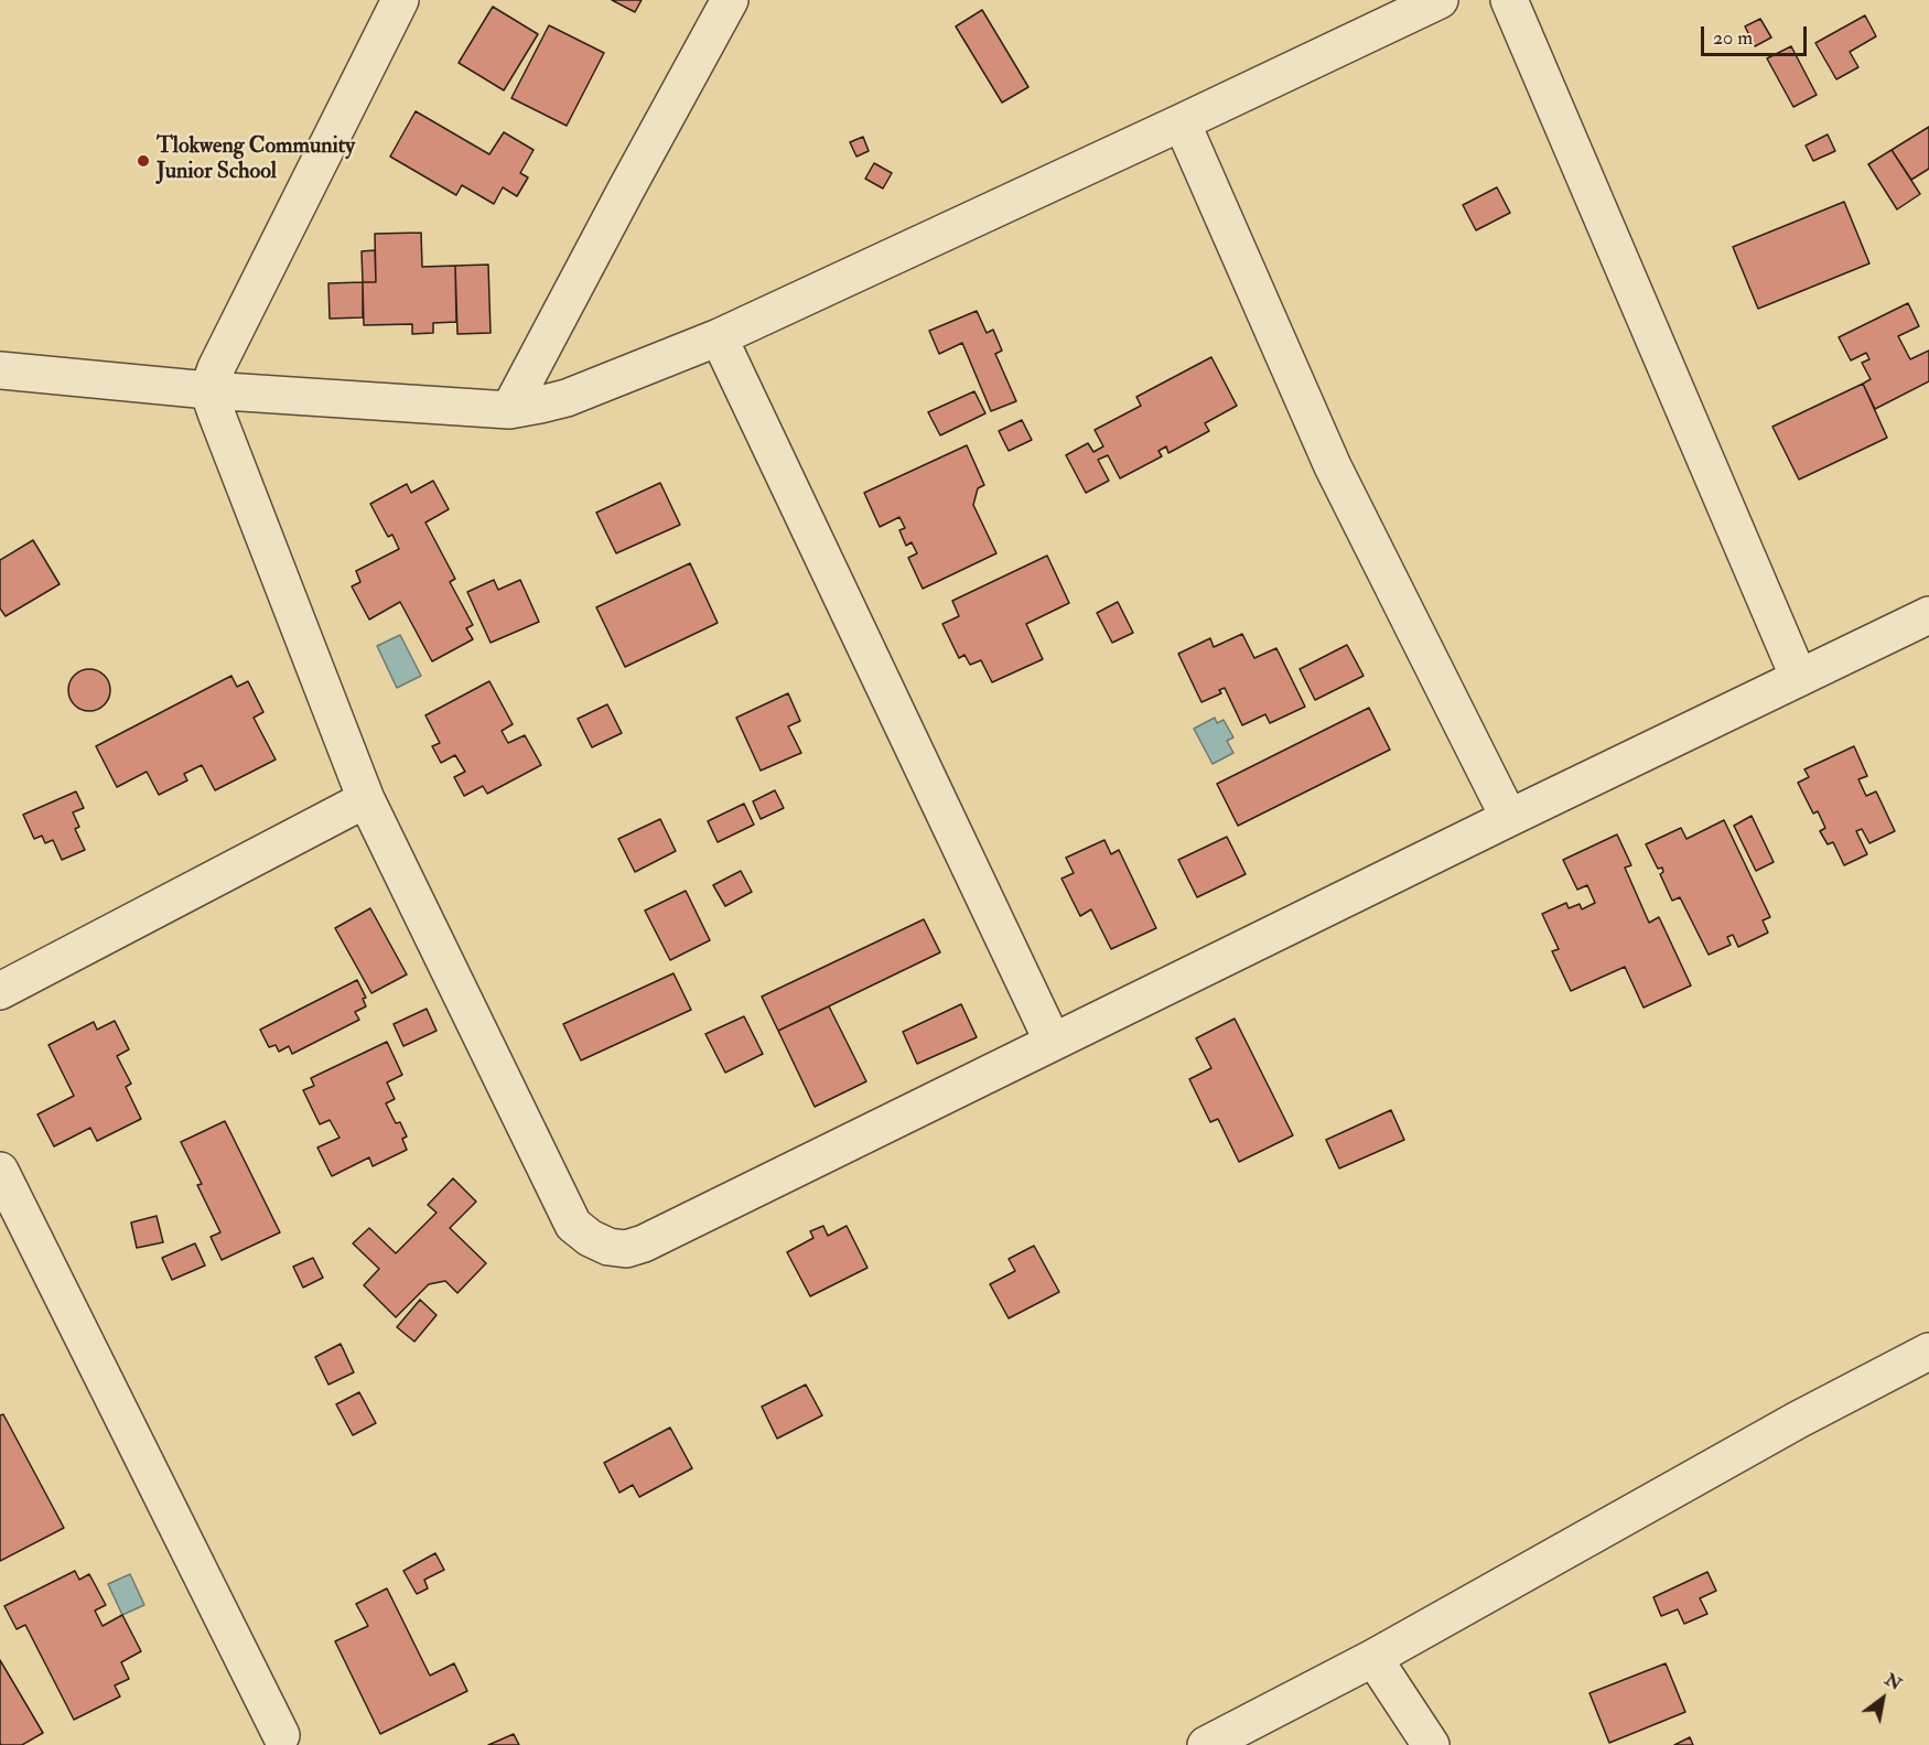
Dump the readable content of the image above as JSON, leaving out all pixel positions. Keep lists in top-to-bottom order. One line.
{"places":["Tlokweng Community Junior School"],"scale_bar":"20 m","north":"top right"}
